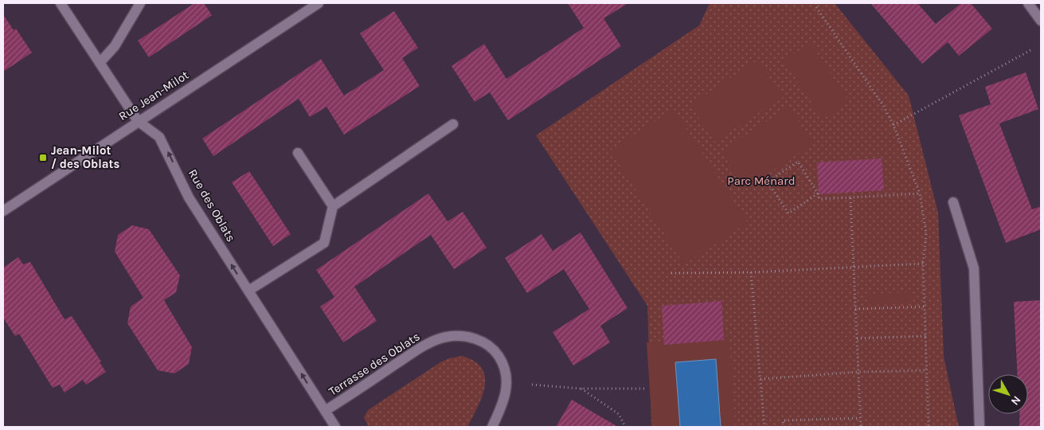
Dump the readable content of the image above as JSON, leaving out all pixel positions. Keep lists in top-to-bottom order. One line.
{"streets":{"street":["Rue Jean-Milot","Rue des Oblats","Terrasse des Oblats"]},"crossings":[["Rue Jean-Milot","Rue des Oblats"],["Rue des Oblats","Terrasse des Oblats"]],"one_way":["Rue des Oblats"],"parks":["Parc Ménard"],"places":{"transit":["Jean-Milot / des Oblats"]},"north":"bottom right"}
